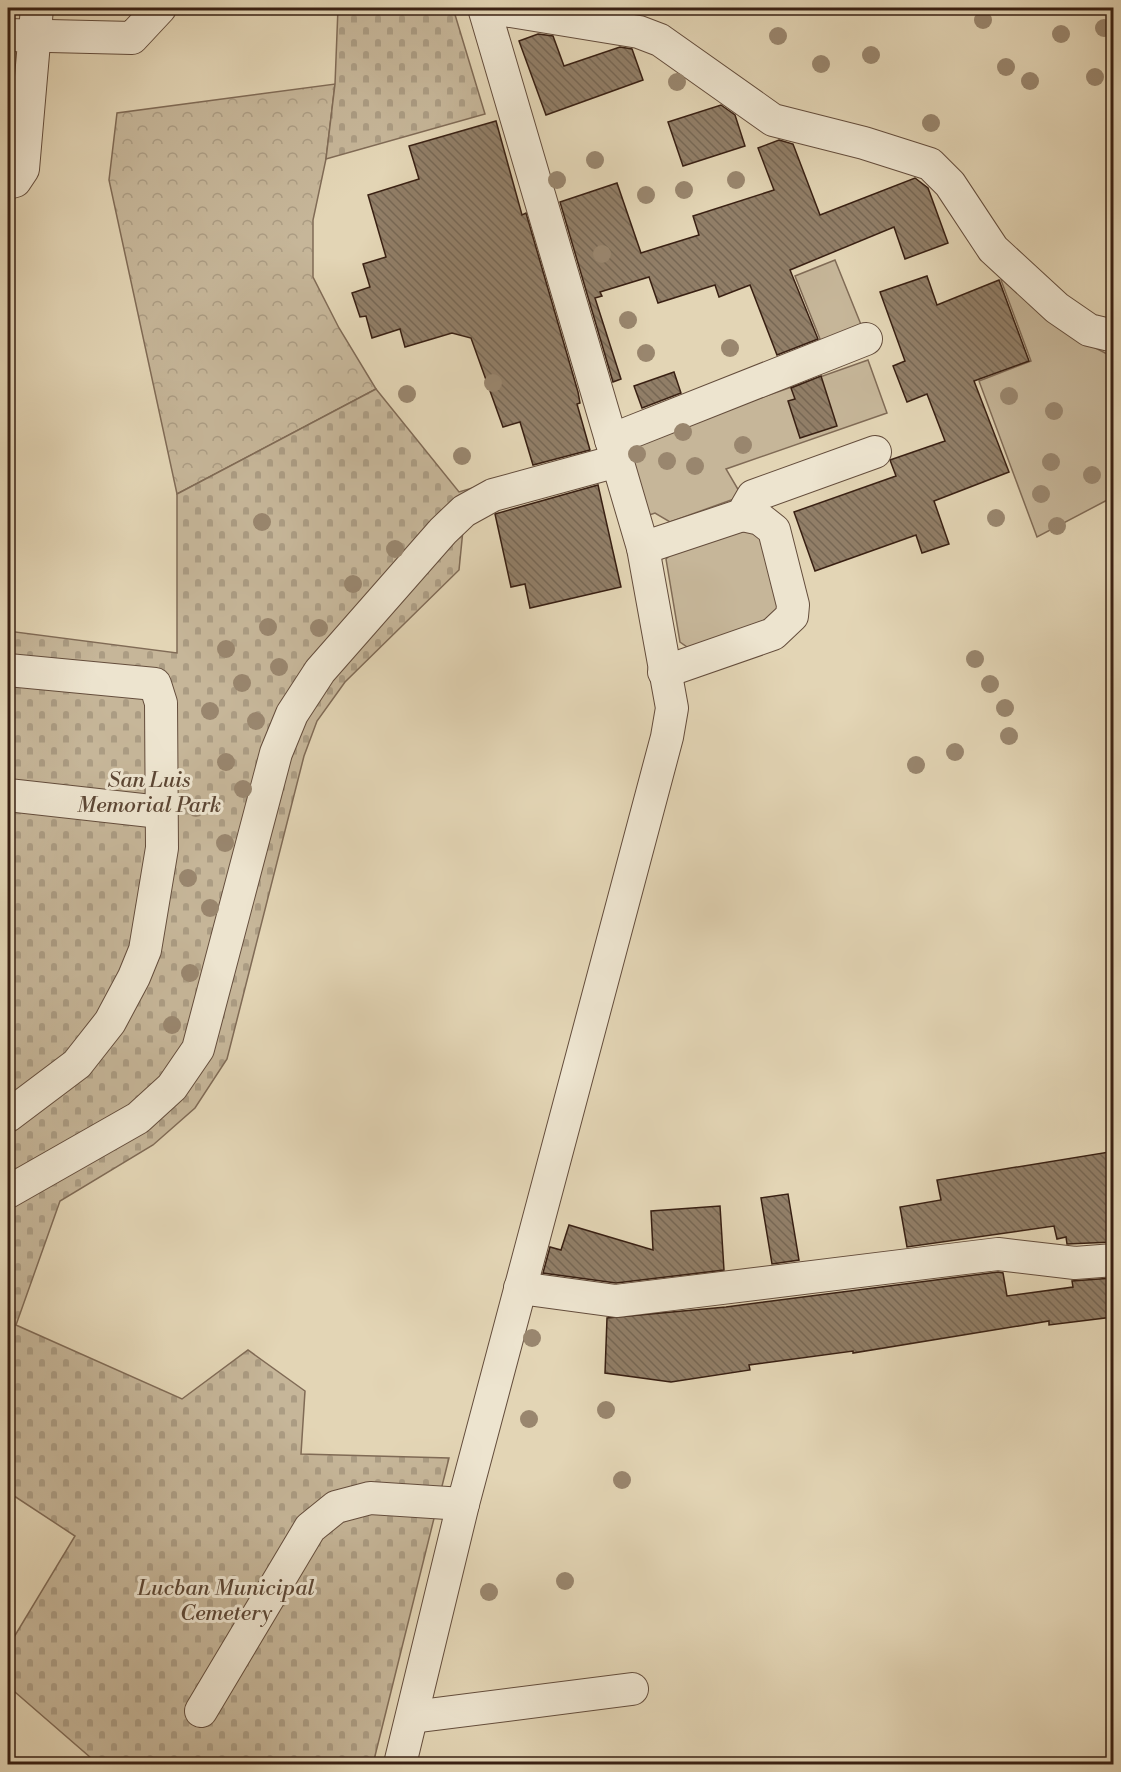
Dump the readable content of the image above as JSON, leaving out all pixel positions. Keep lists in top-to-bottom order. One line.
{"parks":["San Luis Memorial Park","Lucban Municipal Cemetery"]}
